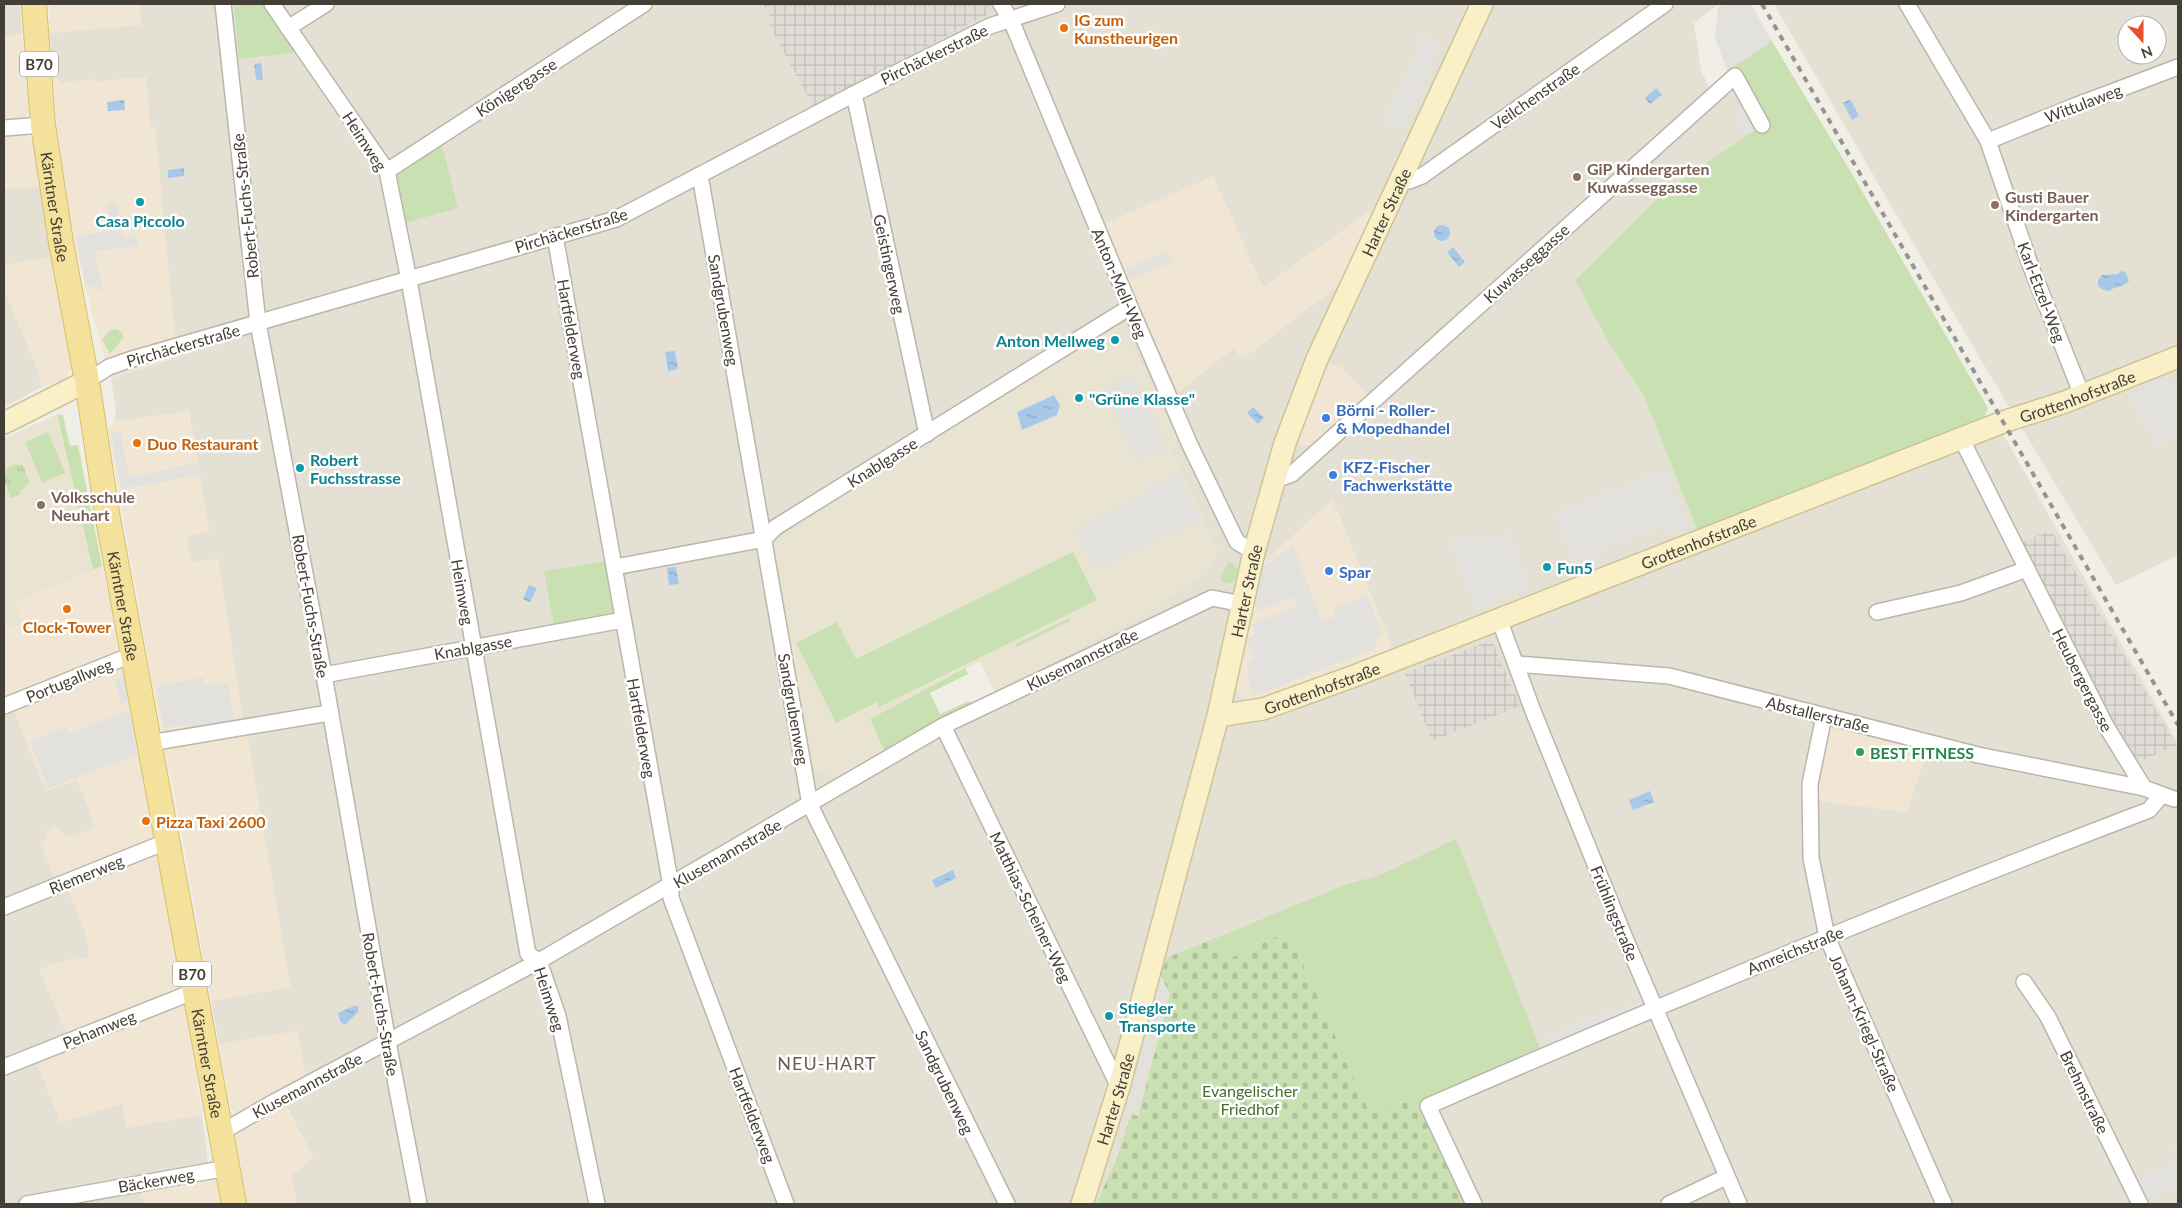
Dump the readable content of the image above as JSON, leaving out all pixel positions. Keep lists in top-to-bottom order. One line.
{"streets":{"main road":["B70","Kärntner Straße","Harter Straße","Grottenhofstraße"],"street":["Pirchäckerstraße","Königergasse","Veilchenstraße","Wittulaweg","Heimweg","Robert-Fuchs-Straße","Kuwasseggasse","Geistingerweg","Anton-Mell-Weg","Karl-Etzel-Weg","Sandgrubenweg","Hartfelderweg","Knablgasse","Klusemannstraße","Portugallweg","Heubergergasse","Abstallerstraße","Riemerweg","Matthias-Scheiner-Weg","Frühlingstraße","Amreichstraße","Johann-Kriegl-Straße","Pehamweg","Brehmstraße","Bäckerweg"]},"crossings":[["Pirchäckerstraße","Heimweg"],["Pirchäckerstraße","Kärntner Straße"],["Pirchäckerstraße","Robert-Fuchs-Straße"],["Pirchäckerstraße","Geistingerweg"],["Pirchäckerstraße","Anton-Mell-Weg"],["Pirchäckerstraße","Sandgrubenweg"],["Pirchäckerstraße","Hartfelderweg"],["Königergasse","Heimweg"],["Veilchenstraße","Harter Straße"],["Wittulaweg","Karl-Etzel-Weg"],["Heimweg","Knablgasse"],["Heimweg","Klusemannstraße"],["Kärntner Straße","Klusemannstraße"],["Kärntner Straße","Portugallweg"],["Kärntner Straße","Riemerweg"],["Kärntner Straße","Pehamweg"],["Kärntner Straße","Bäckerweg"],["Robert-Fuchs-Straße","Knablgasse"],["Robert-Fuchs-Straße","Klusemannstraße"],["Harter Straße","Kuwasseggasse"],["Harter Straße","Anton-Mell-Weg"],["Harter Straße","Grottenhofstraße"],["Harter Straße","Klusemannstraße"],["Harter Straße","Matthias-Scheiner-Weg"],["Geistingerweg","Knablgasse"],["Anton-Mell-Weg","Knablgasse"],["Karl-Etzel-Weg","Grottenhofstraße"],["Sandgrubenweg","Knablgasse"],["Sandgrubenweg","Klusemannstraße"],["Hartfelderweg","Knablgasse"],["Hartfelderweg","Klusemannstraße"],["Grottenhofstraße","Heubergergasse"],["Grottenhofstraße","Frühlingstraße"],["Klusemannstraße","Matthias-Scheiner-Weg"],["Heubergergasse","Abstallerstraße"],["Abstallerstraße","Frühlingstraße"],["Abstallerstraße","Amreichstraße"],["Abstallerstraße","Johann-Kriegl-Straße"],["Frühlingstraße","Amreichstraße"],["Amreichstraße","Johann-Kriegl-Straße"]],"districts":["NEU-HART"],"parks":["Evangelischer Friedhof"],"places":["IG zum Kunstheurigen","GiP Kindergarten Kuwasseggasse","Casa Piccolo","Gusti Bauer Kindergarten","Anton Mellweg","\"Grüne Klasse\"","Börni - Roller- & Mopedhandel","Duo Restaurant","Robert Fuchsstrasse","KFZ-Fischer Fachwerkstätte","Volksschule Neuhart","Fun5","Spar","Clock-Tower","BEST FITNESS","Pizza Taxi 2600","Stiegler Transporte"],"north":"bottom"}
